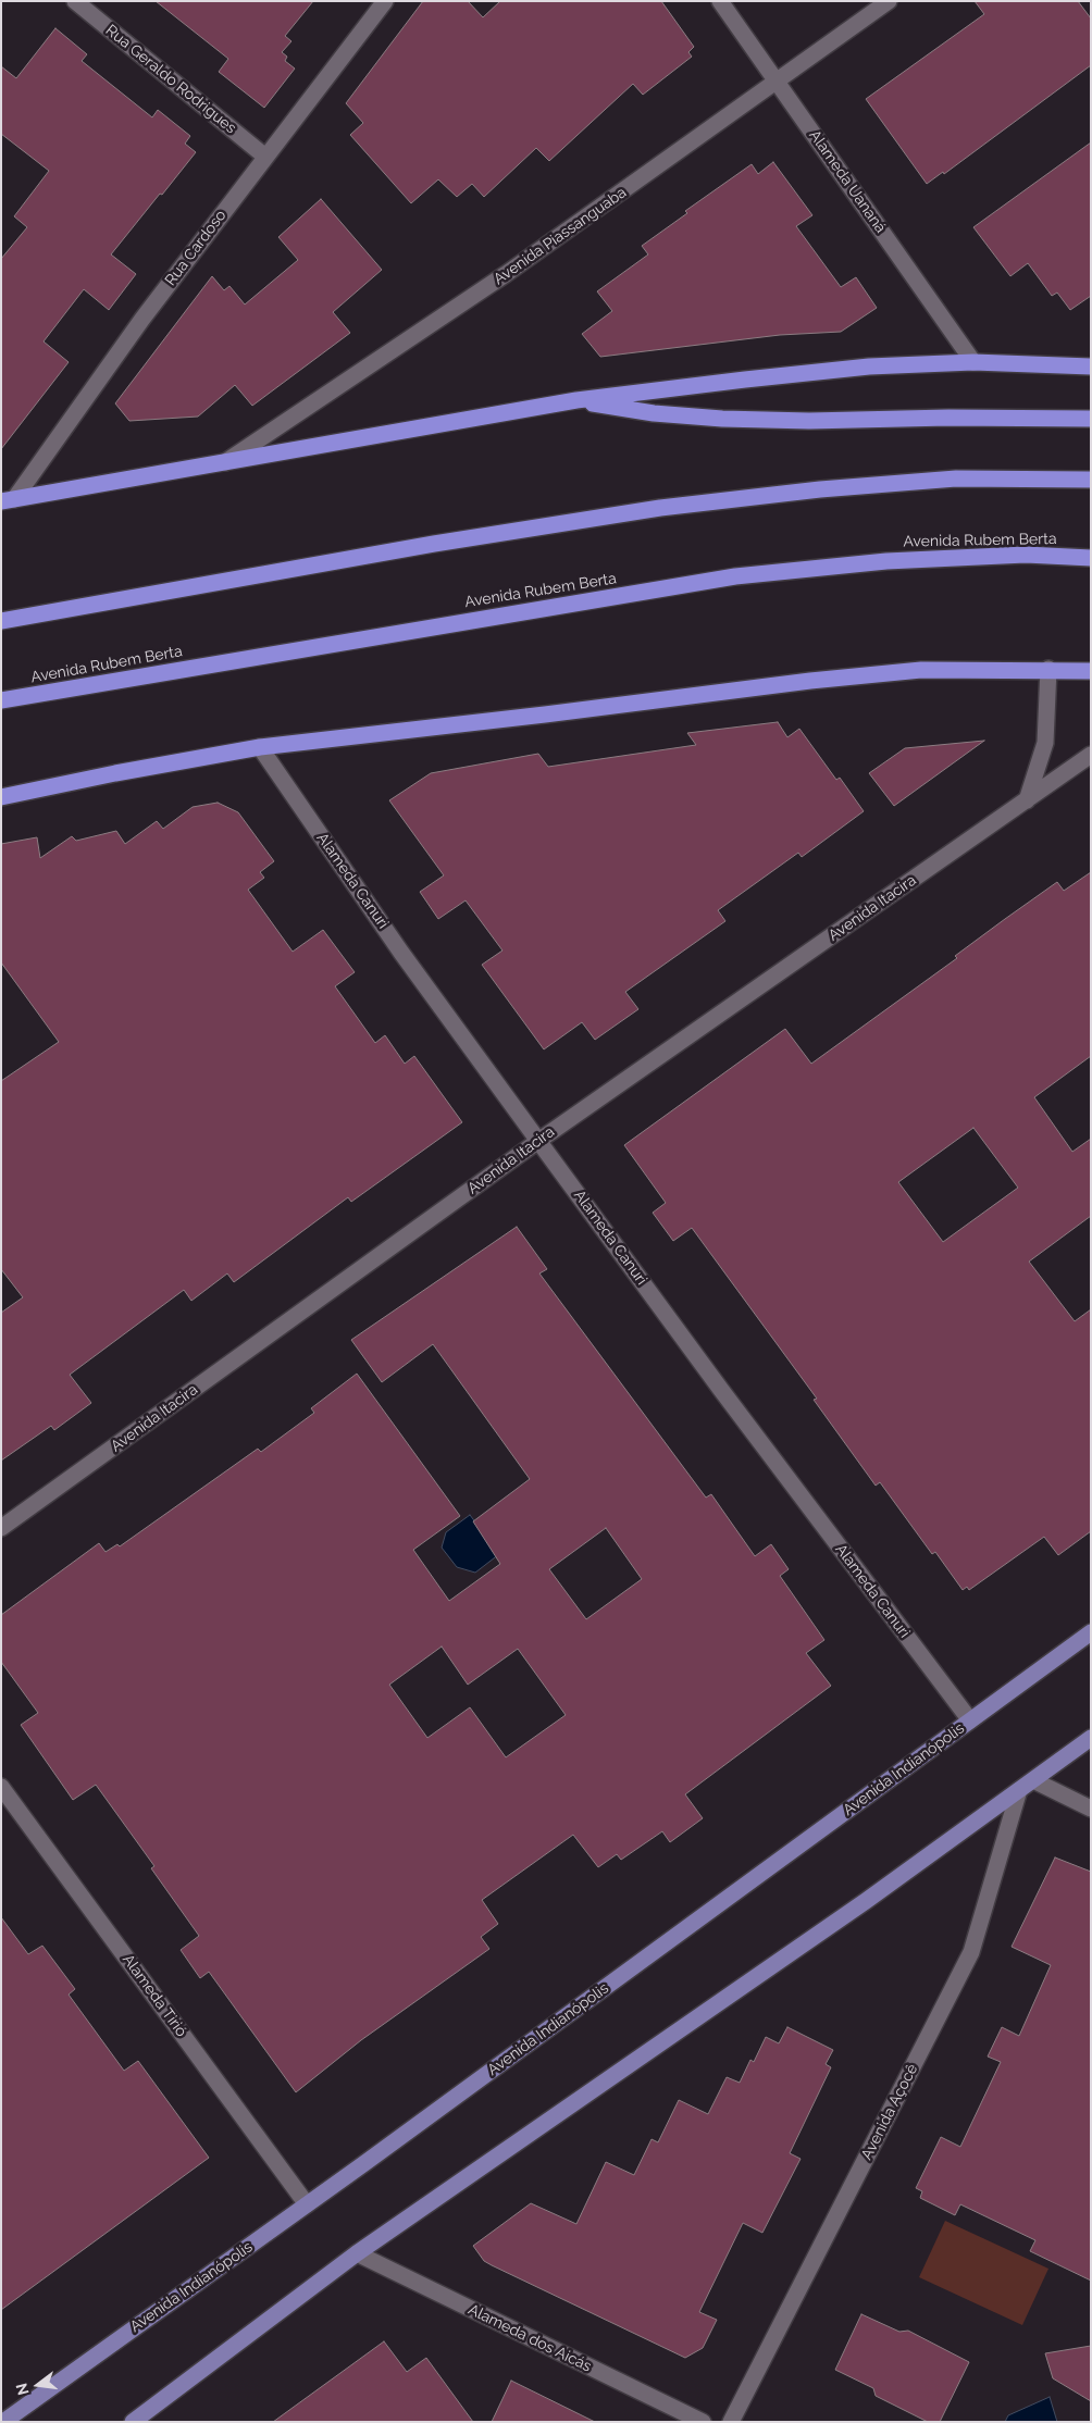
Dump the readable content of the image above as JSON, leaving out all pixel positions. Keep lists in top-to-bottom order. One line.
{"streets":{"highway":["Avenida Rubem Berta"],"main road":["Avenida Indianópolis"],"street":["Rua Geraldo Rodrigues","Alameda Uananá","Avenida Piassanguaba","Rua Cardoso","Alameda Canuri","Avenida Itacira","Alameda Tirió","Avenida Açocê","Alameda dos Aicás"]},"crossings":[["Rua Geraldo Rodrigues","Rua Cardoso"],["Alameda Uananá","Avenida Piassanguaba"],["Alameda Canuri","Avenida Itacira"],["Alameda Canuri","Avenida Indianópolis"],["Avenida Indianópolis","Alameda Tirió"]],"north":"left"}
